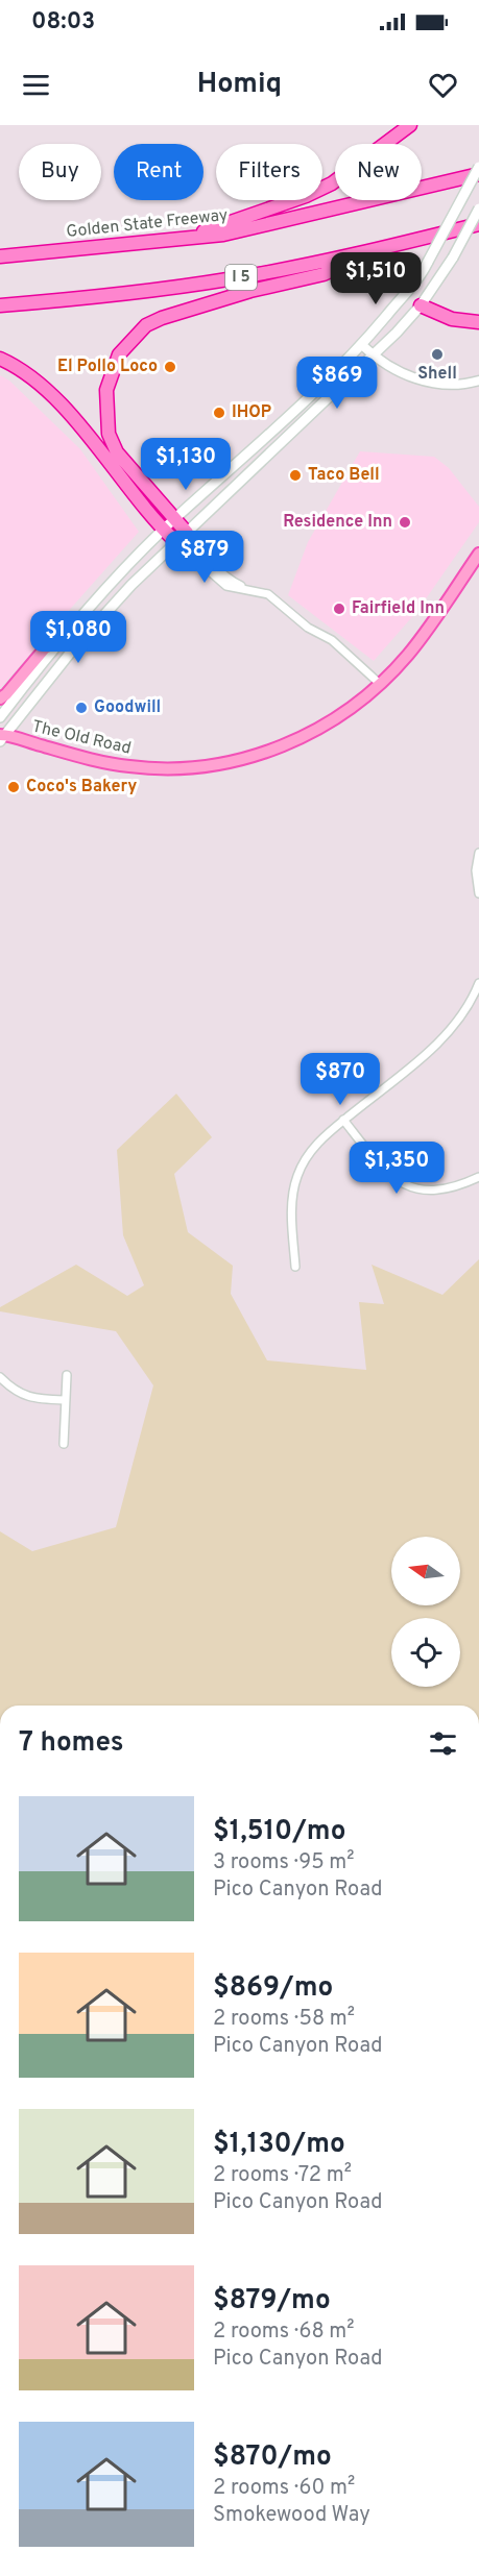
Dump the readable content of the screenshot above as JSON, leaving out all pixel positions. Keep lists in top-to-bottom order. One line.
{"streets":{"highway":["Golden State Freeway","I 5"],"main road":["The Old Road"]},"places":["Shell","El Pollo Loco","IHOP","Taco Bell","Residence Inn","Fairfield Inn","Goodwill","Coco's Bakery"],"north":"left","page":{"status":"08:03","header":"Homiq","chip":["Buy","Rent","Filters","New"],"price":["$1,510","$869","$1,130","$879","$1,080","$870","$1,350"],"heading":"7 homes","list":[{"name":"$1,510/mo","note":"3 rooms · 95 m² · Pico Canyon Road"},{"name":"$869/mo","note":"2 rooms · 58 m² · Pico Canyon Road"},{"name":"$1,130/mo","note":"2 rooms · 72 m² · Pico Canyon Road"},{"name":"$879/mo","note":"2 rooms · 68 m² · Pico Canyon Road"},{"name":"$870/mo","note":"2 rooms · 60 m² · Smokewood Way"}]}}
